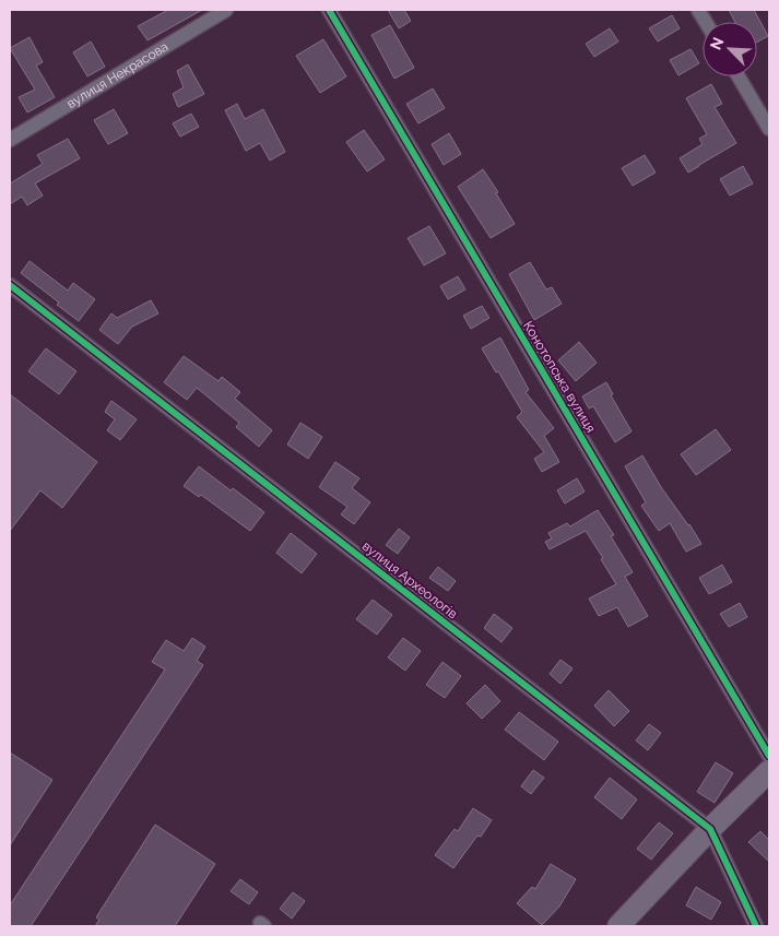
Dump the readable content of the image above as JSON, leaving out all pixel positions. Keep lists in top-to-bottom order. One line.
{"streets":{"street":["вулиця Некрасова","Конотопська вулиця","вулиця Археологів"]},"north":"top left"}
